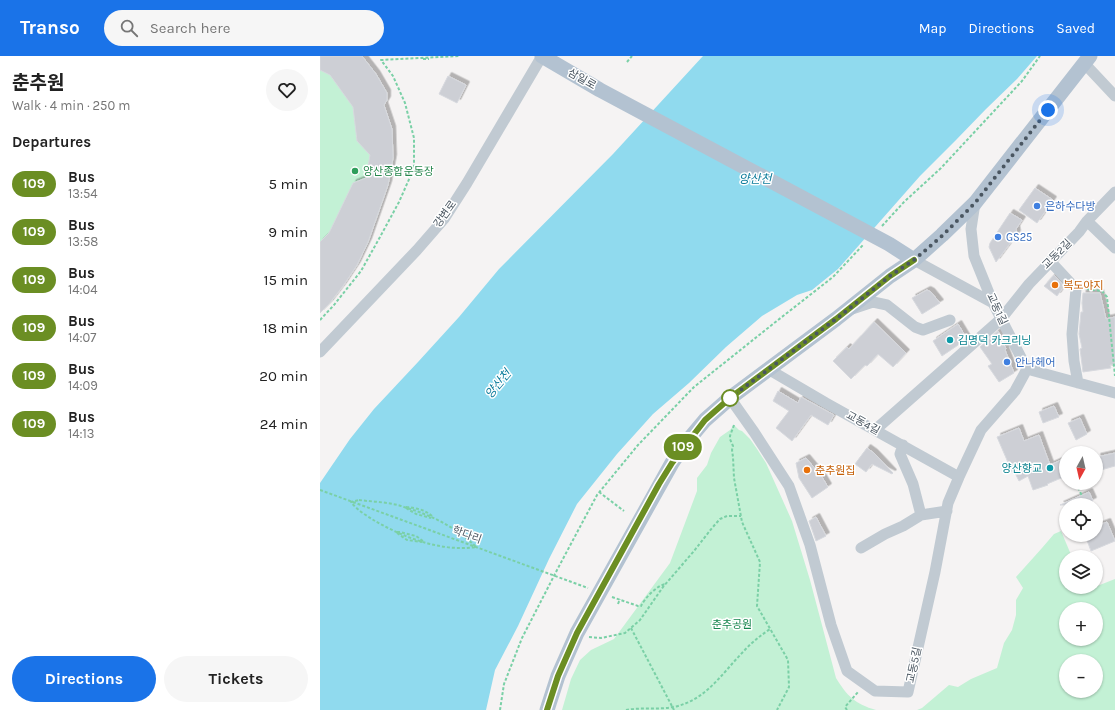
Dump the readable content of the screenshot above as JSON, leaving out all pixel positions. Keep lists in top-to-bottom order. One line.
{"streets":{"main road":["삼일로"],"street":["강변로","교동2길","교동1길","교동4길","교동5길"],"path":["학다리"]},"crossings":[["삼일로","강변로"],["교동2길","교동1길"],["교동2길","교동4길"],["교동1길","교동5길"],["교동4길","교동5길"]],"water":["양산천"],"parks":["춘추공원"],"places":["양산종합운동장","은하수다방","GS25","복도야지","김명덕 카크리닝","안나헤어","양산향교","춘추원집"],"lines":["bus line 109"],"north":"bottom","page":{"header":"Transo","search":"Search here","nav":["Map","Directions","Saved"],"heading":[["춘추원","Walk · 4 min · 250 m"],"Departures"],"on_map":"109","list":[{"mark":"109","name":"Bus","note":"13:54","value":"5 min"},{"mark":"109","name":"Bus","note":"13:58","value":"9 min"},{"mark":"109","name":"Bus","note":"14:04","value":"15 min"},{"mark":"109","name":"Bus","note":"14:07","value":"18 min"},{"mark":"109","name":"Bus","note":"14:09","value":"20 min"},{"mark":"109","name":"Bus","note":"14:13","value":"24 min"}],"map_buttons":["+","−"],"buttons":["Directions","Tickets"]}}
